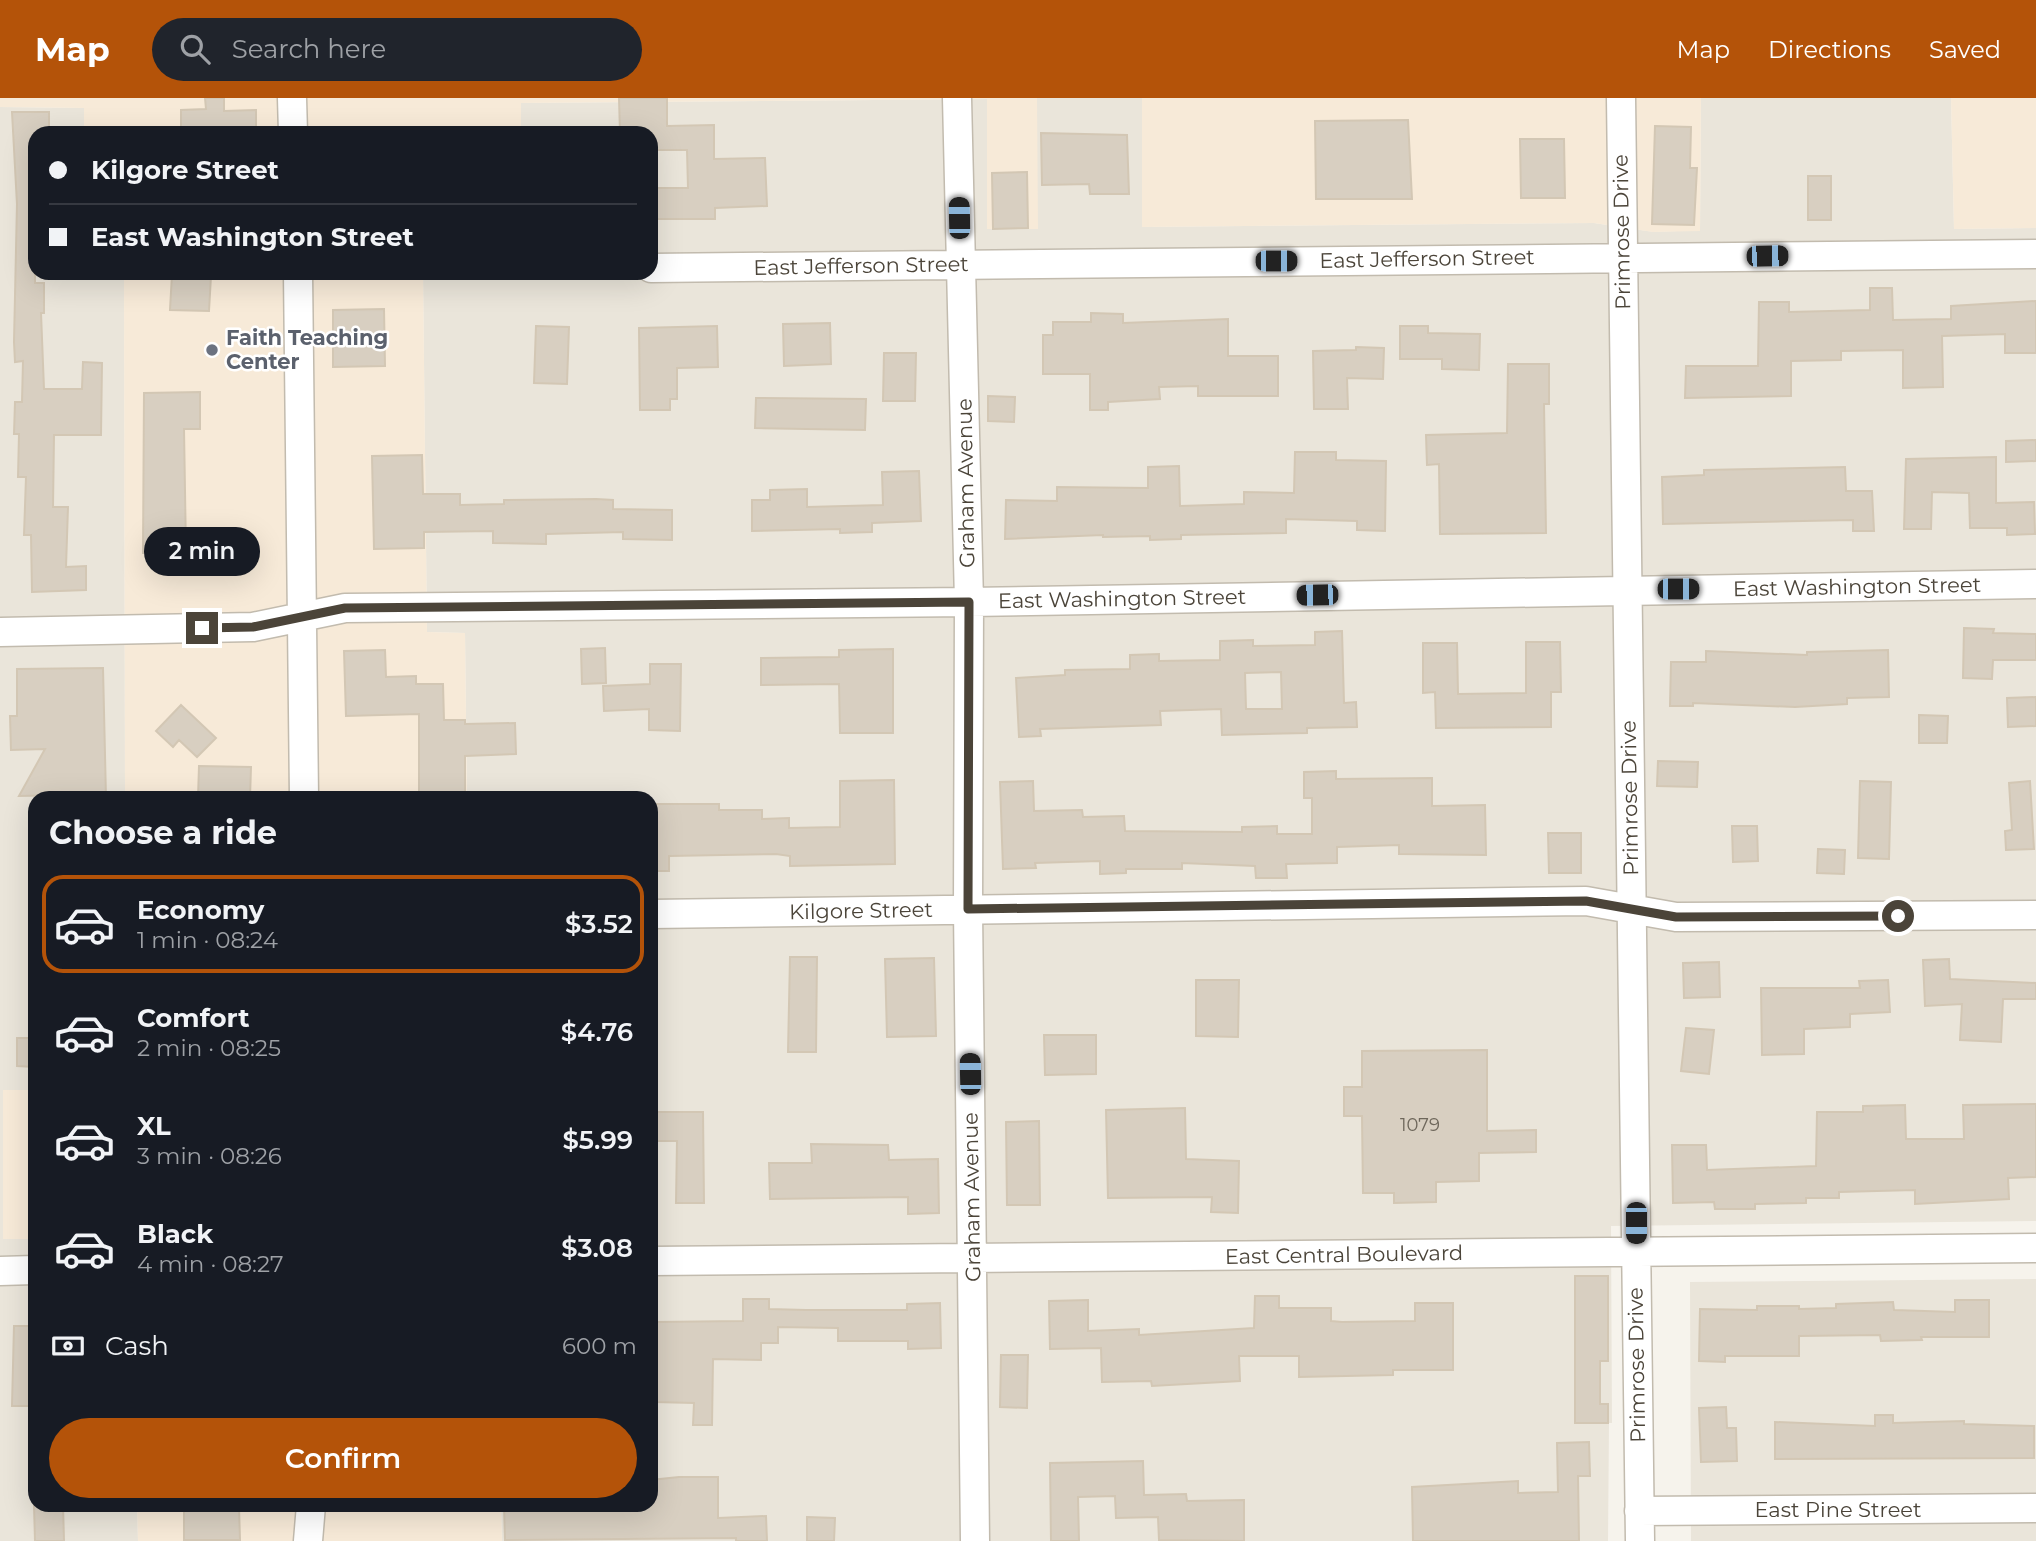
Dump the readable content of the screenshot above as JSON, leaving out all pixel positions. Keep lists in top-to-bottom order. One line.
{"streets":{"street":["Primrose Drive","East Jefferson Street","Graham Avenue","East Washington Street","Kilgore Street","East Central Boulevard","East Pine Street"]},"crossings":[["Primrose Drive","East Jefferson Street"],["Primrose Drive","East Washington Street"],["Primrose Drive","Kilgore Street"],["Primrose Drive","East Central Boulevard"],["Primrose Drive","East Pine Street"],["East Jefferson Street","Graham Avenue"],["Graham Avenue","East Washington Street"],["Graham Avenue","Kilgore Street"],["Graham Avenue","East Central Boulevard"]],"places":["Faith Teaching Center"],"house_numbers":["1079"],"page":{"header":"Map","search":"Search here","nav":["Map","Directions","Saved"],"banner":["Kilgore Street","East Washington Street"],"bubble":"2 min","heading":"Choose a ride","list":[{"name":"Economy","note":"1 min · 08:24","value":"$3.52"},{"name":"Comfort","note":"2 min · 08:25","value":"$4.76"},{"name":"XL","note":"3 min · 08:26","value":"$5.99"},{"name":"Black","note":"4 min · 08:27","value":"$3.08"}],"pay":["Cash","600 m"],"buttons":"Confirm"}}
